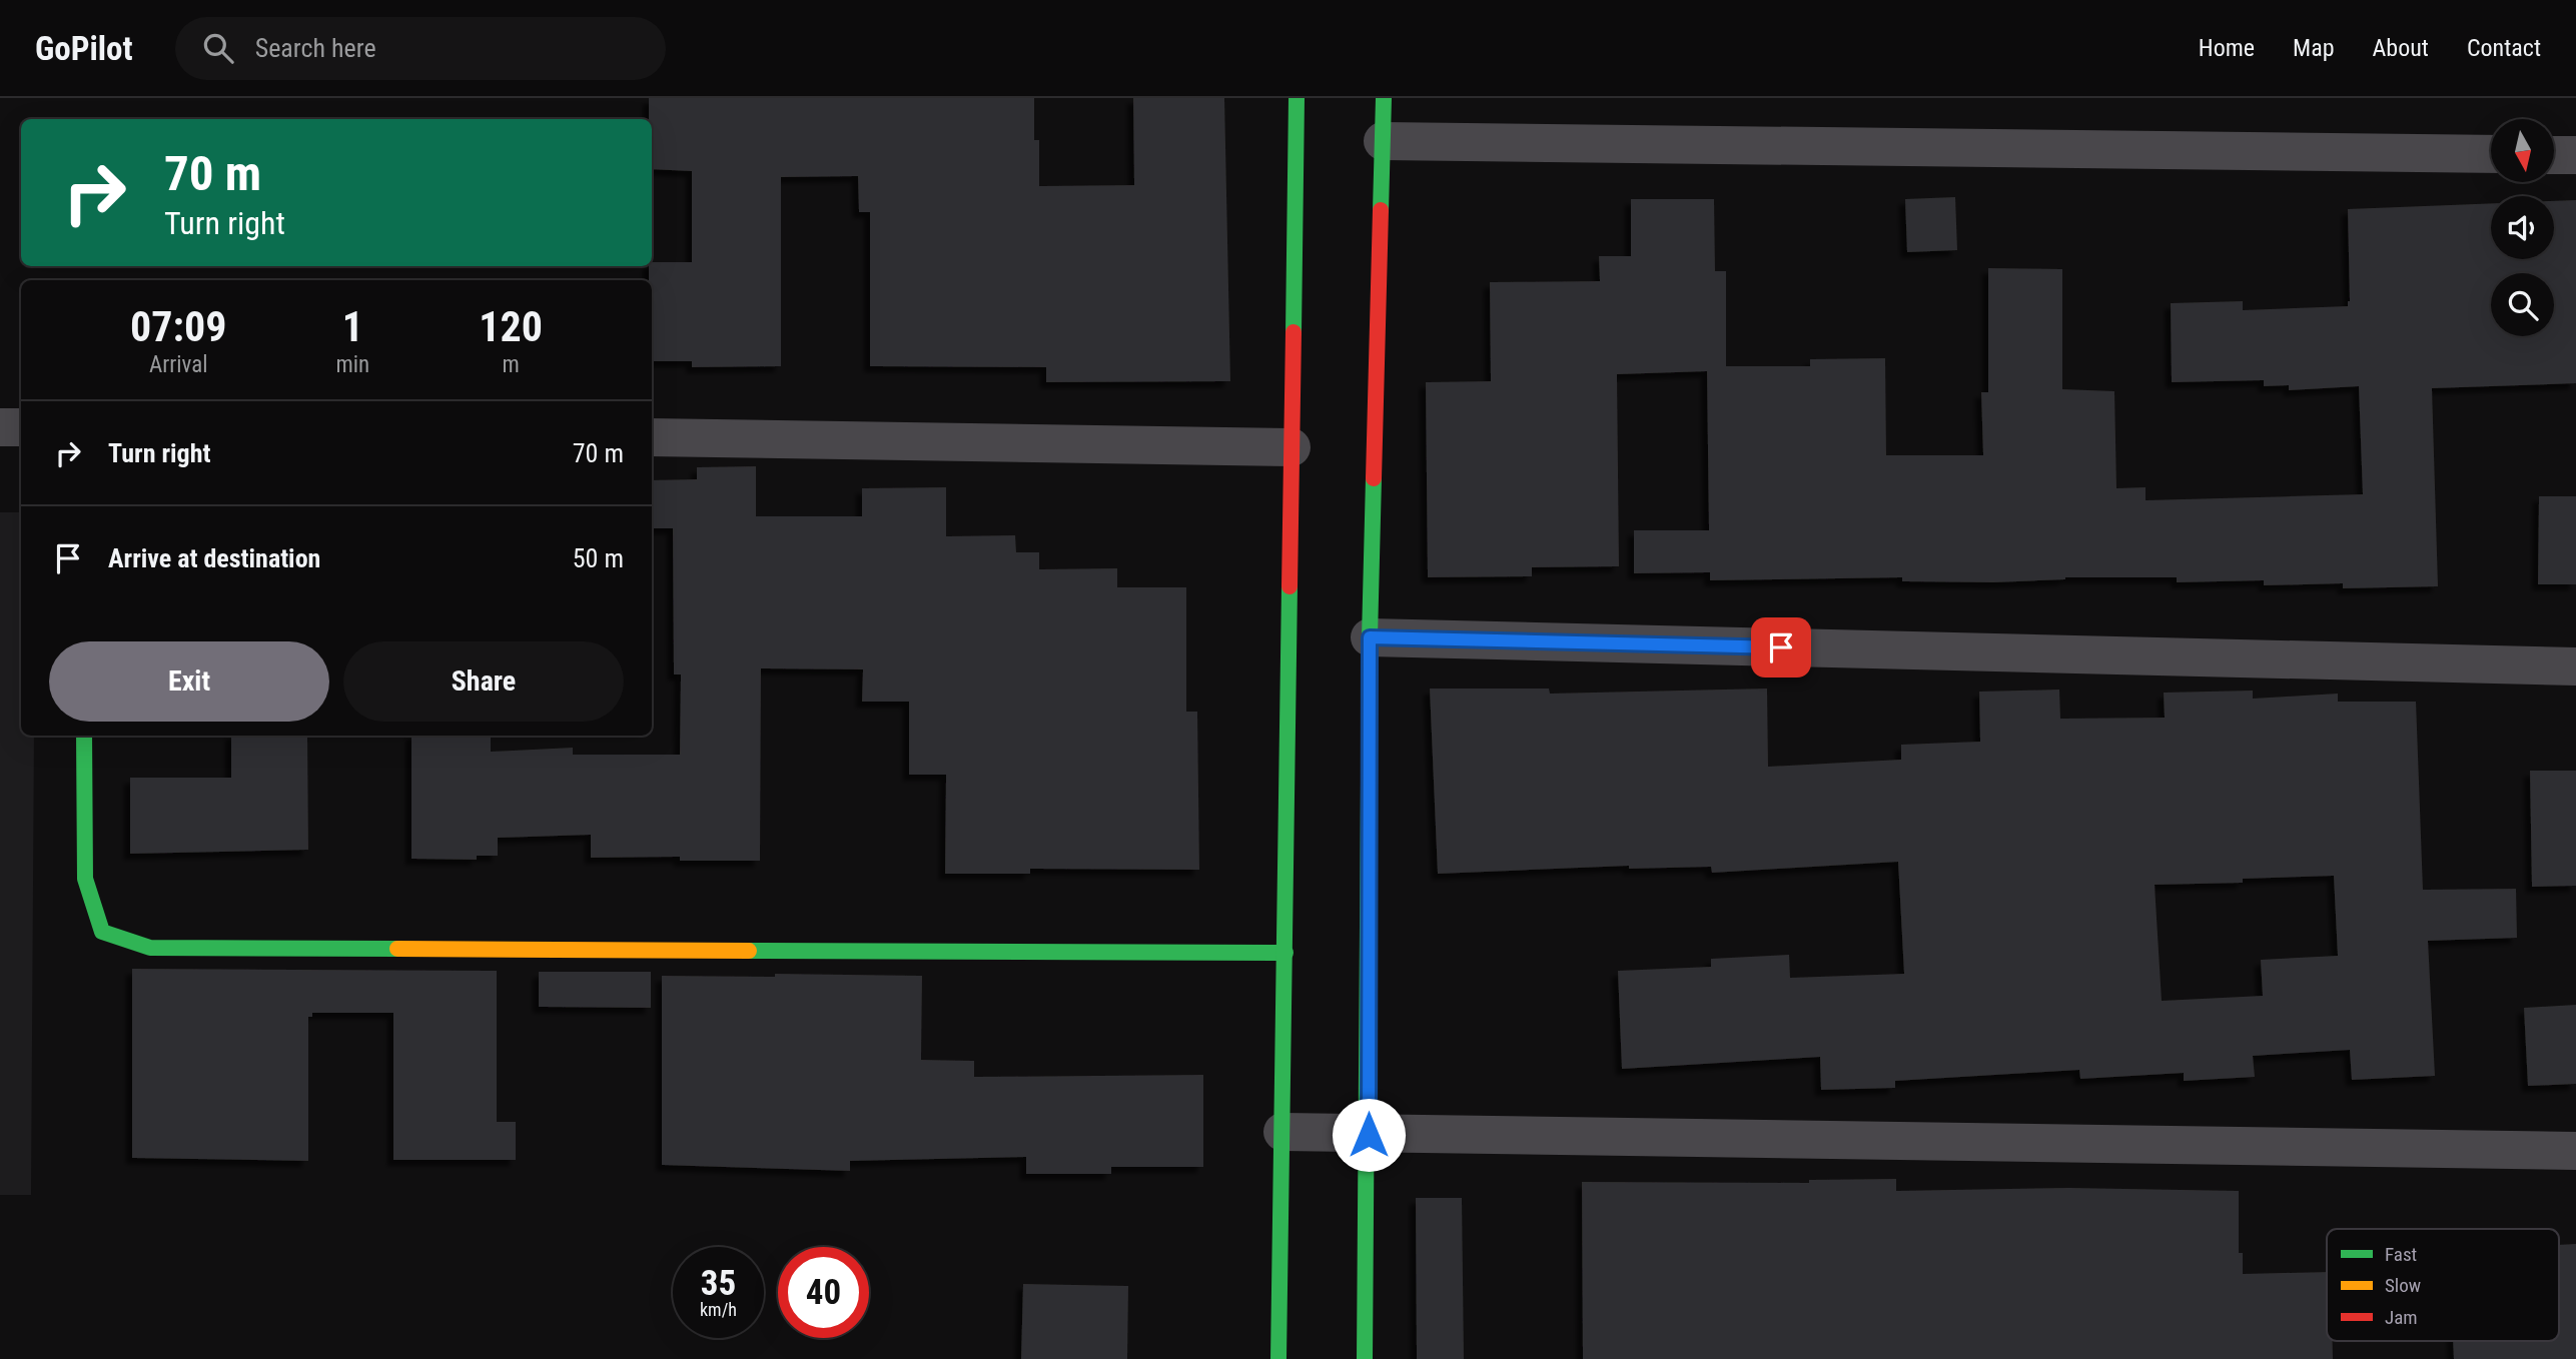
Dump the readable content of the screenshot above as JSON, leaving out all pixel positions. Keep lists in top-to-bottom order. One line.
{"legend":["Fast","Slow","Jam"],"north":"bottom","page":{"header":"GoPilot","search":"Search here","nav":["Home","Map","About","Contact"],"turn":["70 m","Turn right"],"eta":["07:09","Arrival","1","min","120","m"],"list":[{"name":"Turn right","value":"70 m"},{"name":"Arrive at destination","value":"50 m"}],"buttons":["Exit","Share"],"speed":"35 km/h","limit":"40"}}
